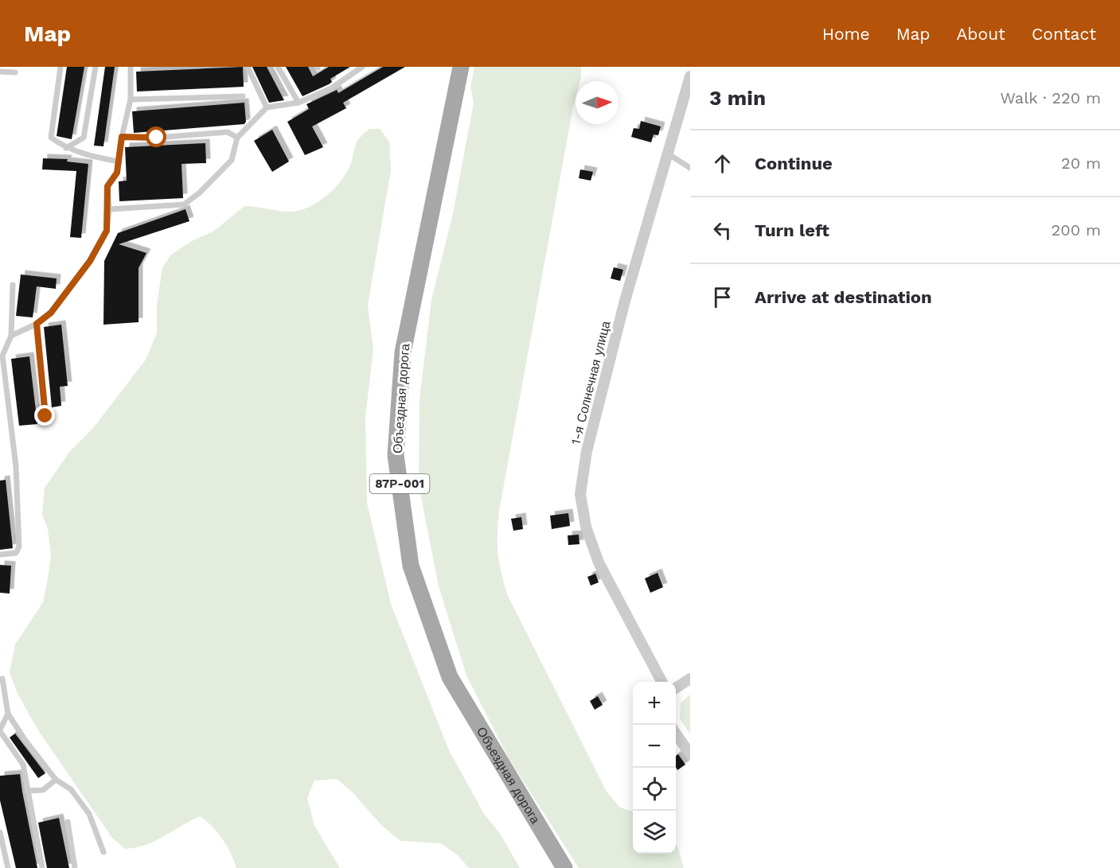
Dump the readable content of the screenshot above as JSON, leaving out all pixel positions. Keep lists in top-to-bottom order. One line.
{"streets":{"main road":["Объездная дорога","87Р-001"],"street":["1-я Солнечная улица"]},"north":"right","page":{"header":"Map","nav":["Home","Map","About","Contact"],"heading":["3 min","Walk · 220 m"],"list":[["Continue","20 m"],["Turn left","200 m"],"Arrive at destination"],"map_buttons":["+","−"]}}
